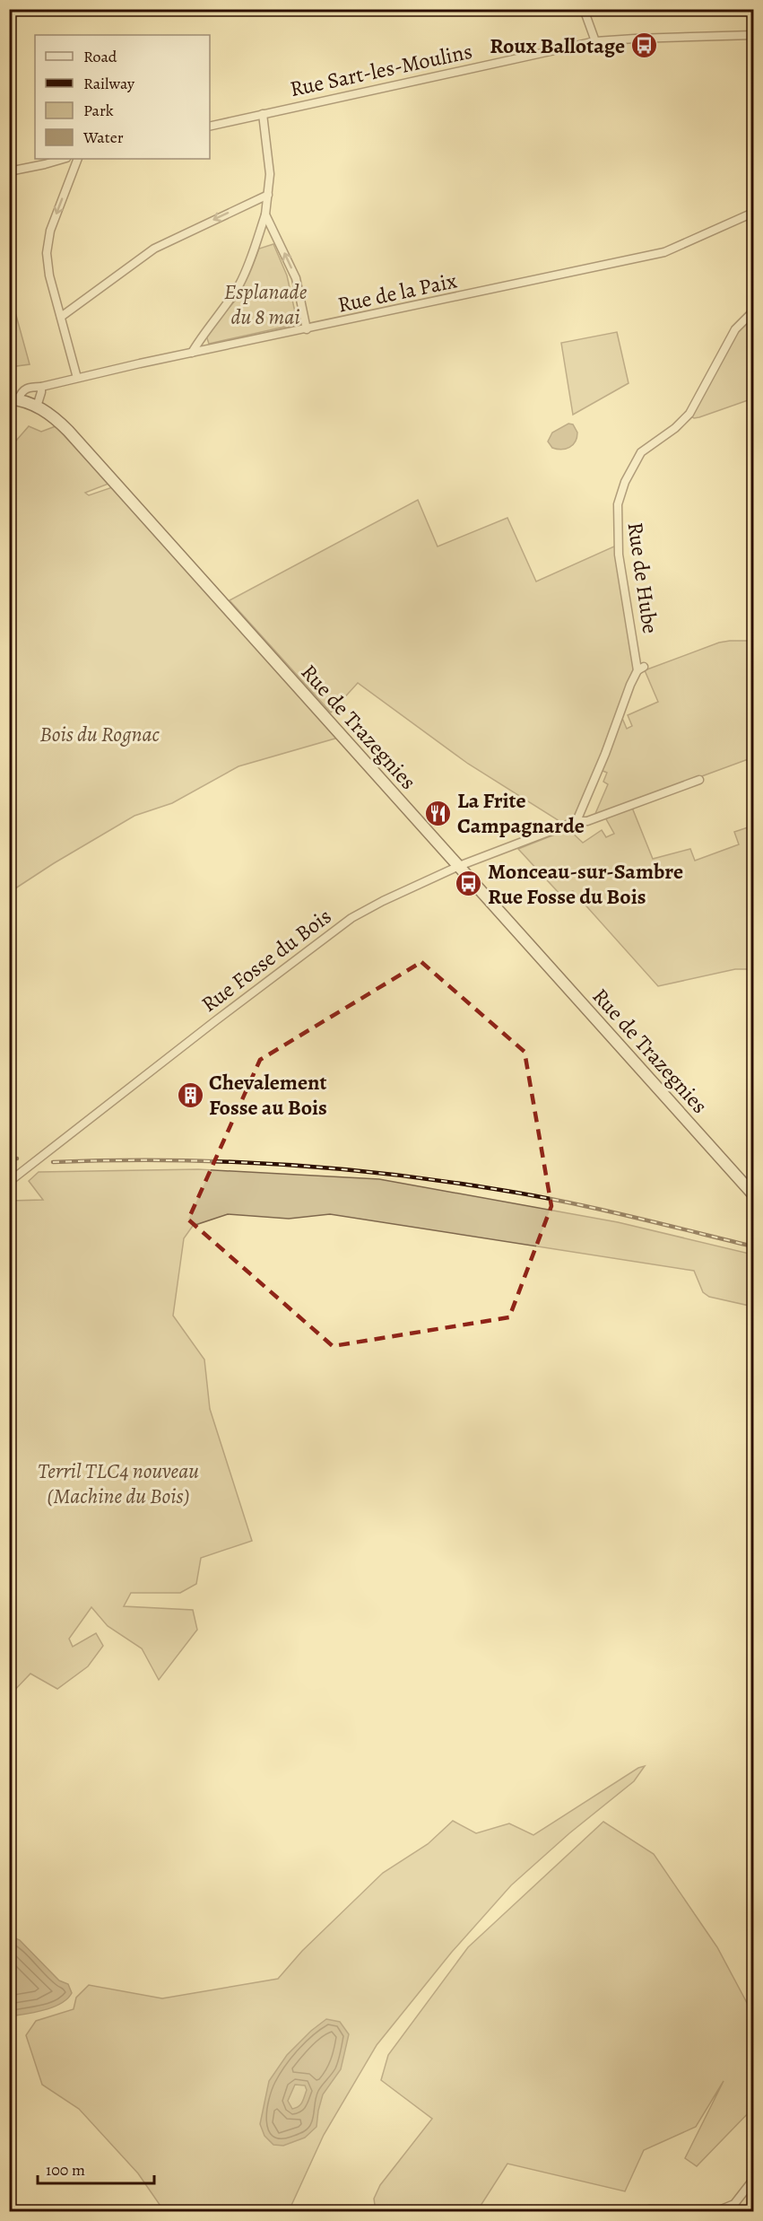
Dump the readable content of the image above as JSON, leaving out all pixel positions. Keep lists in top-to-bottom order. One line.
{"streets":{"main road":["Rue de Trazegnies"],"street":["Rue Sart-les-Moulins","Rue de la Paix","Rue de Hube","Rue Fosse du Bois"]},"crossings":[["Rue de la Paix","Rue de Trazegnies"],["Rue de Hube","Rue Fosse du Bois"],["Rue de Trazegnies","Rue Fosse du Bois"]],"parks":["Esplanade du 8 mai","Bois du Rognac","Terril TLC4 nouveau (Machine du Bois)"],"places":{"bus stop":["Roux Ballotage","Monceau-sur-Sambre Rue Fosse du Bois"],"restaurant":["La Frite Campagnarde"],"building":["Chevalement Fosse au Bois"]},"legend":["Road","Railway","Park","Water"],"scale_bar":"100 m"}
